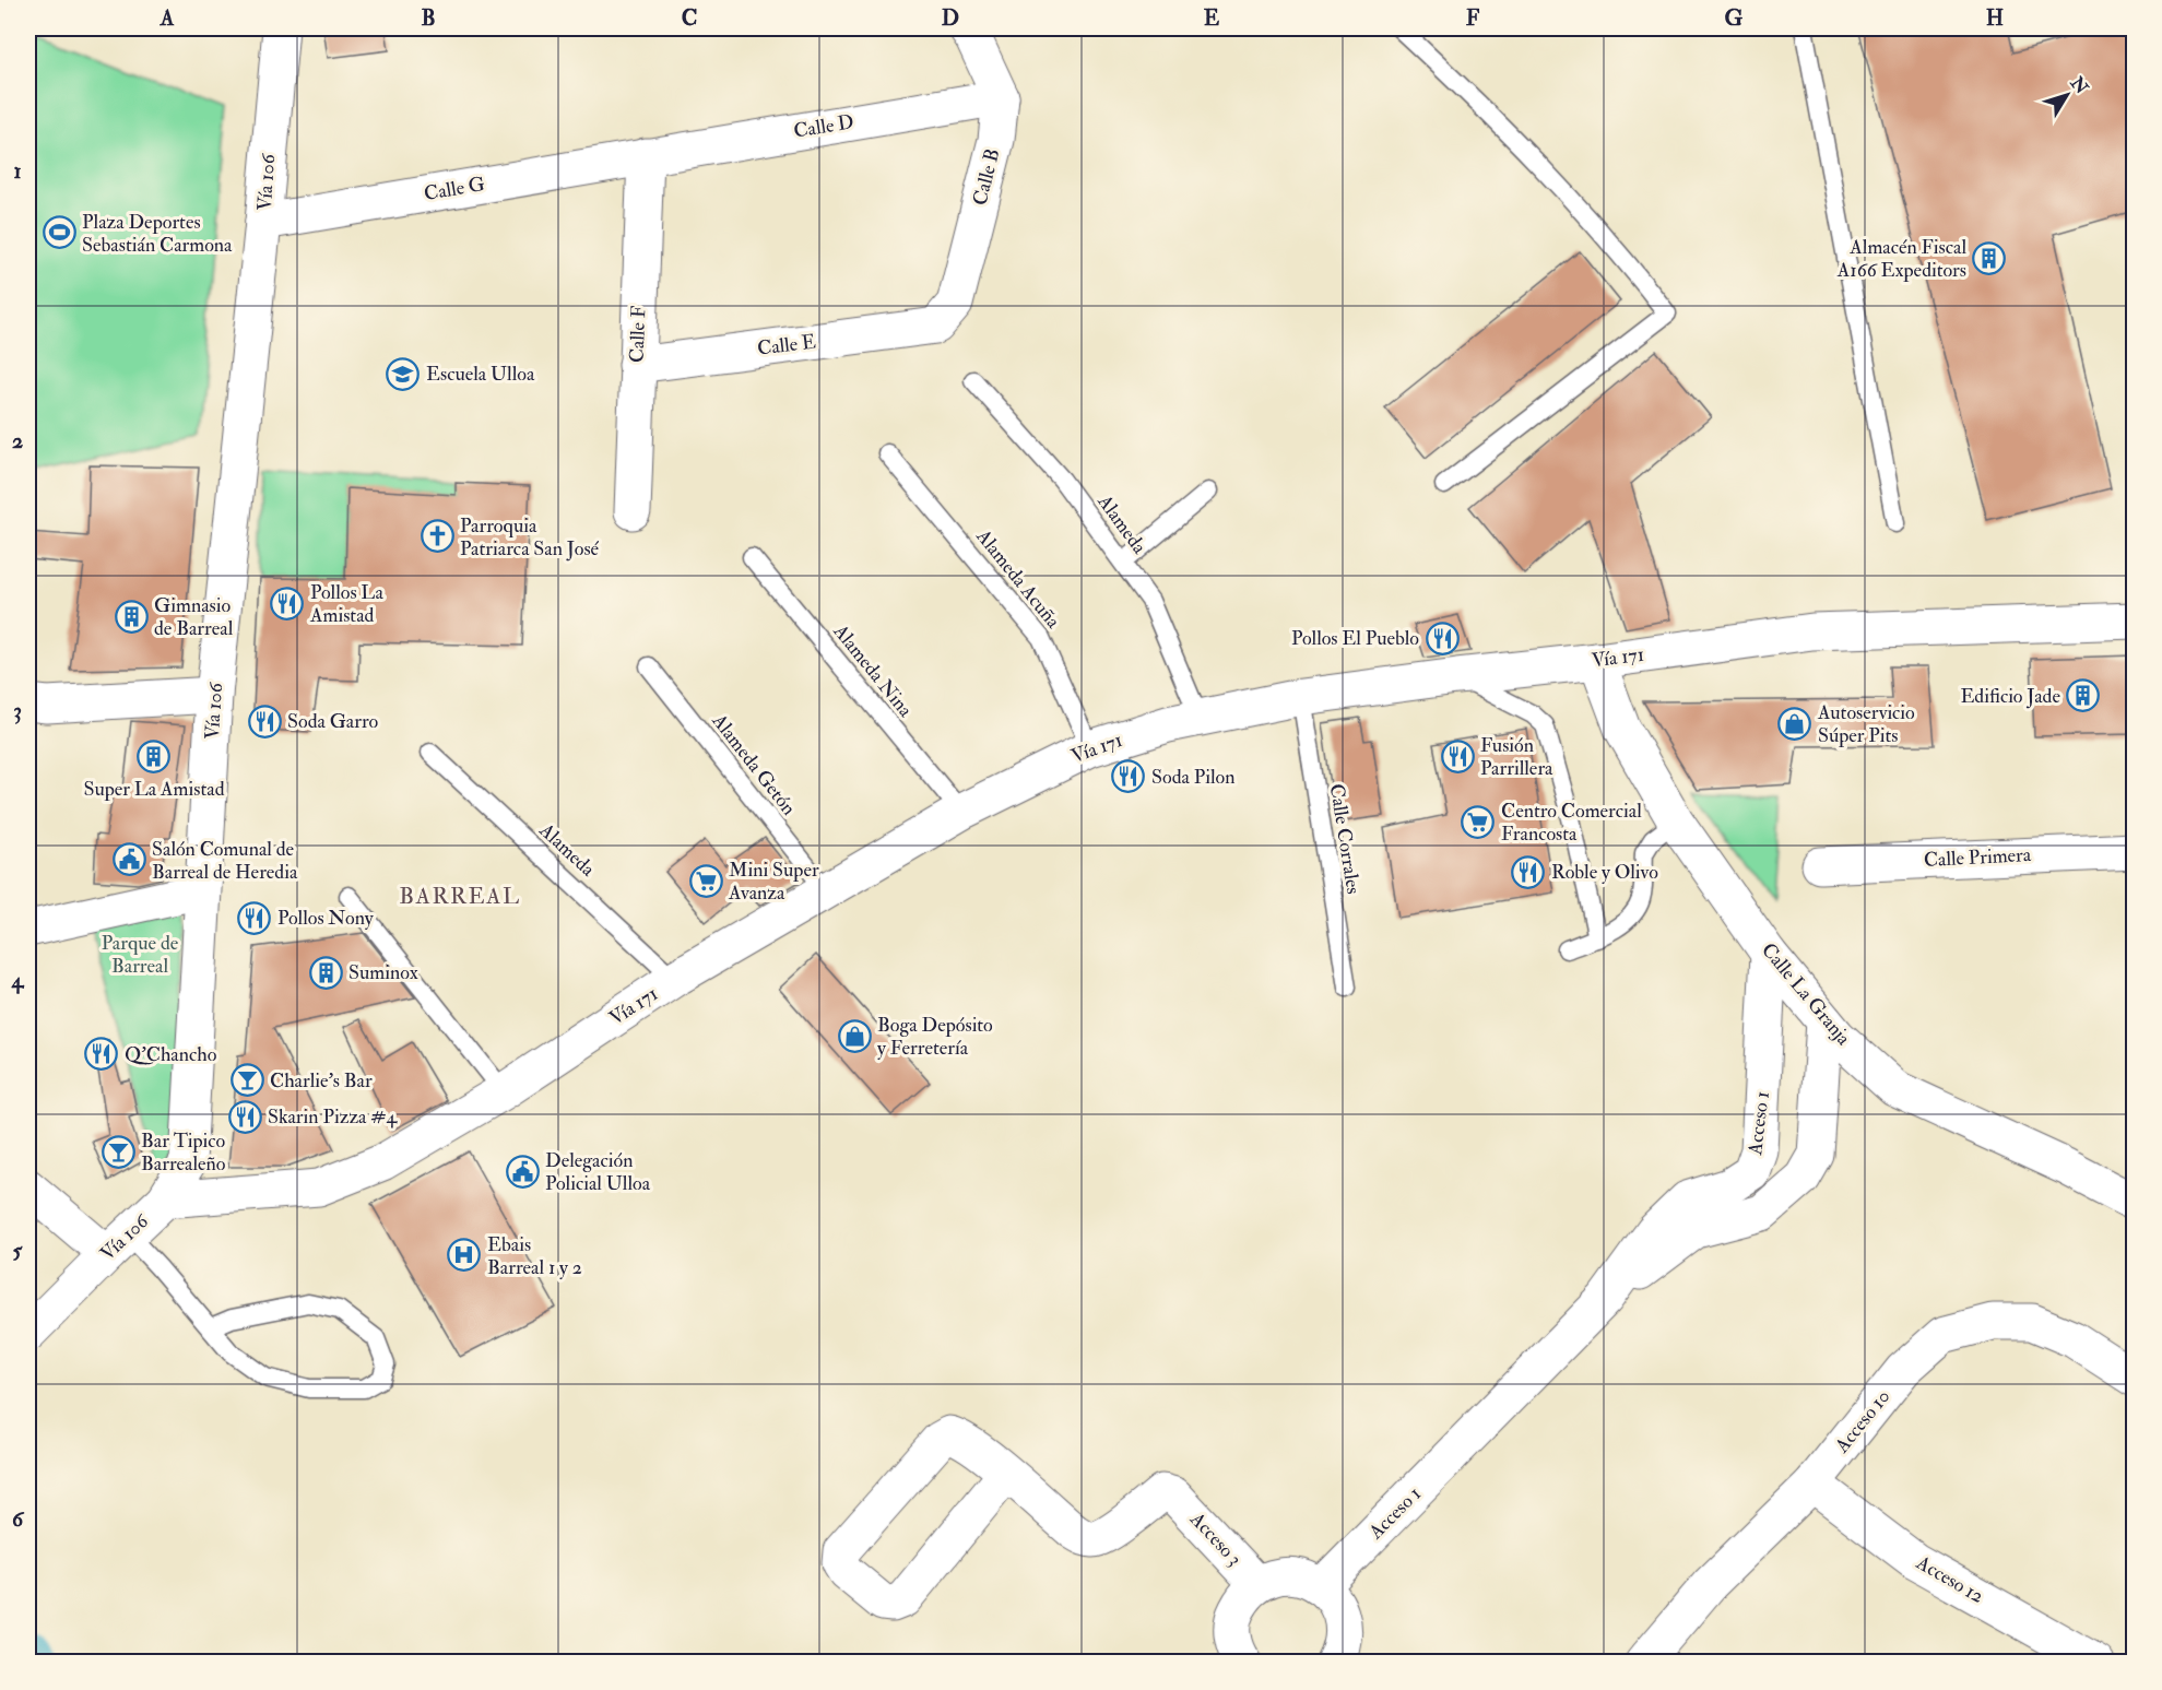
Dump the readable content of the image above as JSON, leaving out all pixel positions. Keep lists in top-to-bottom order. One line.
{"streets":{"street":["Calle D","Calle B","Vía 106","Calle G","Calle F","Calle E","Vía 171","Calle Primera","Calle La Granja","Acceso 1","Acceso 10","Acceso 3","Acceso 12"],"lane":["Alameda","Alameda Acuña","Alameda Nina","Alameda Getón","Calle Corrales"]},"crossings":[["Calle D","Calle B"],["Calle D","Calle G"],["Calle D","Calle F"],["Calle B","Calle E"],["Vía 106","Calle G"],["Vía 106","Vía 171"],["Calle G","Calle F"],["Calle F","Calle E"],["Alameda","Vía 171"],["Alameda Acuña","Vía 171"],["Vía 171","Alameda Nina"],["Vía 171","Alameda Getón"],["Vía 171","Calle Corrales"],["Vía 171","Calle La Granja"],["Calle La Granja","Acceso 1"],["Acceso 10","Acceso 12"]],"districts":["BARREAL"],"parks":["Parque de Barreal"],"places":{"sports":["Plaza Deportes Sebastián Carmona"],"building":["Almacén Fiscal A166 Expeditors","Gimnasio de Barreal","Edificio Jade","Super La Amistad","Suminox"],"school or university":["Escuela Ulloa"],"church":["Parroquia Patriarca San José"],"restaurant":["Pollos La Amistad","Pollos El Pueblo","Soda Garro","Fusión Parrillera","Soda Pilon","Roble y Olivo","Pollos Nony","Q'Chancho","Skarin Pizza #4"],"shop":["Autoservicio Súper Pits","Boga Depósito y Ferretería"],"supermarket":["Centro Comercial Francosta","Mini Super Avanza"],"public building":["Salón Comunal de Barreal de Heredia","Delegación Policial Ulloa"],"bar":["Charlie's Bar","Bar Tipico Barrealeño"],"hospital":["Ebais Barreal 1 y 2"]},"north":"top right","grid":{"columns":["A","B","C","D","E","F","G","H"],"rows":["1","2","3","4","5","6"]}}
